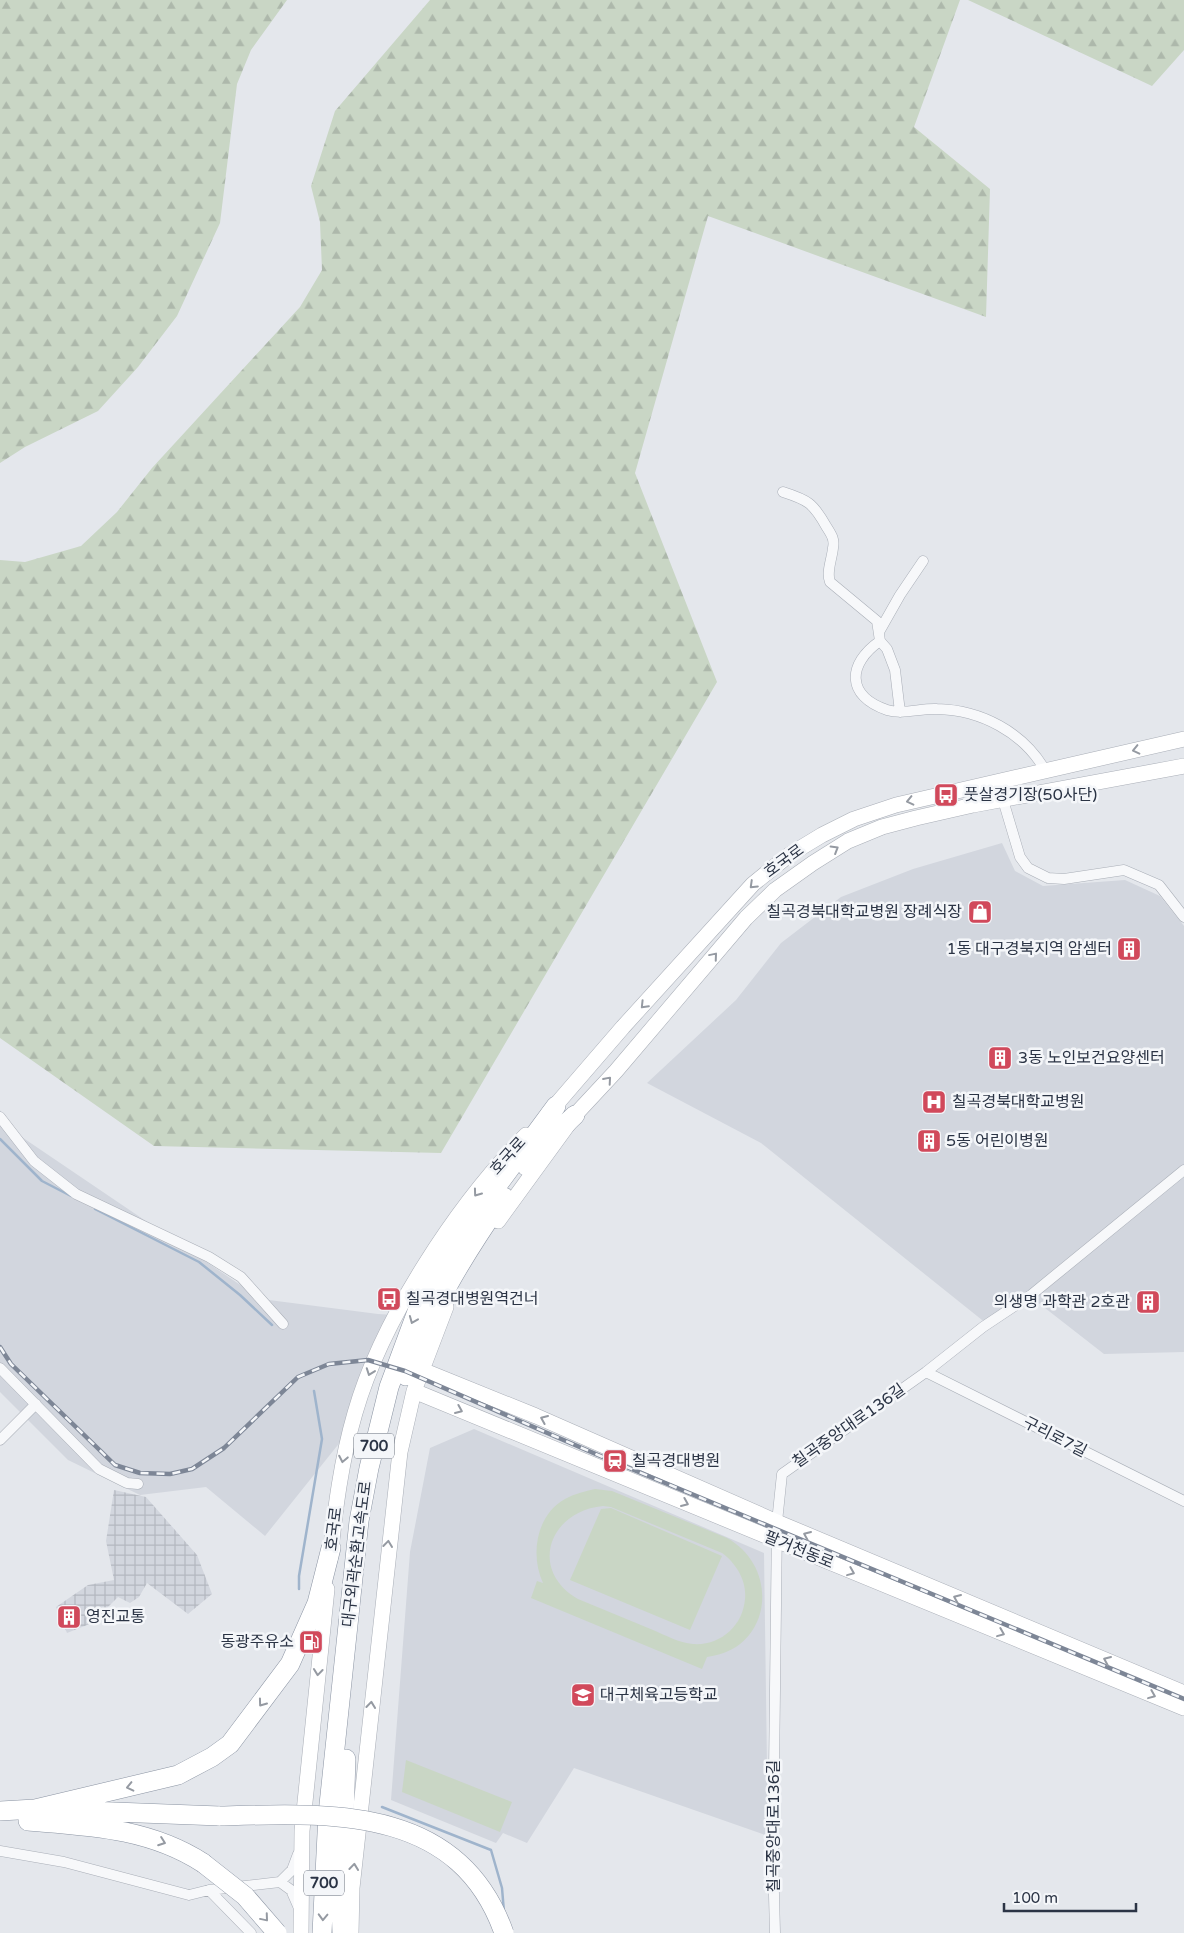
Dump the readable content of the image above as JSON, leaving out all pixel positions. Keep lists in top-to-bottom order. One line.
{"streets":{"highway":["700","대구외곽순환고속도로"],"main road":["호국로","팔거천동로"],"street":["칠곡중앙대로136길","구리로7길"]},"crossings":[["호국로","팔거천동로"],["호국로","대구외곽순환고속도로"],["칠곡중앙대로136길","구리로7길"],["칠곡중앙대로136길","팔거천동로"]],"places":{"bus stop":["풋살경기장(50사단)","칠곡경대병원역건너"],"shop":["칠곡경북대학교병원 장례식장"],"building":["1동 대구경북지역 암셈터","3동 노인보건요양센터","5동 어린이병원","의생명 과학관 2호관","영진교통"],"hospital":["칠곡경북대학교병원"],"station":["칠곡경대병원"],"fuel station":["동광주유소"],"school or university":["대구체육고등학교"]},"scale_bar":"100 m"}
